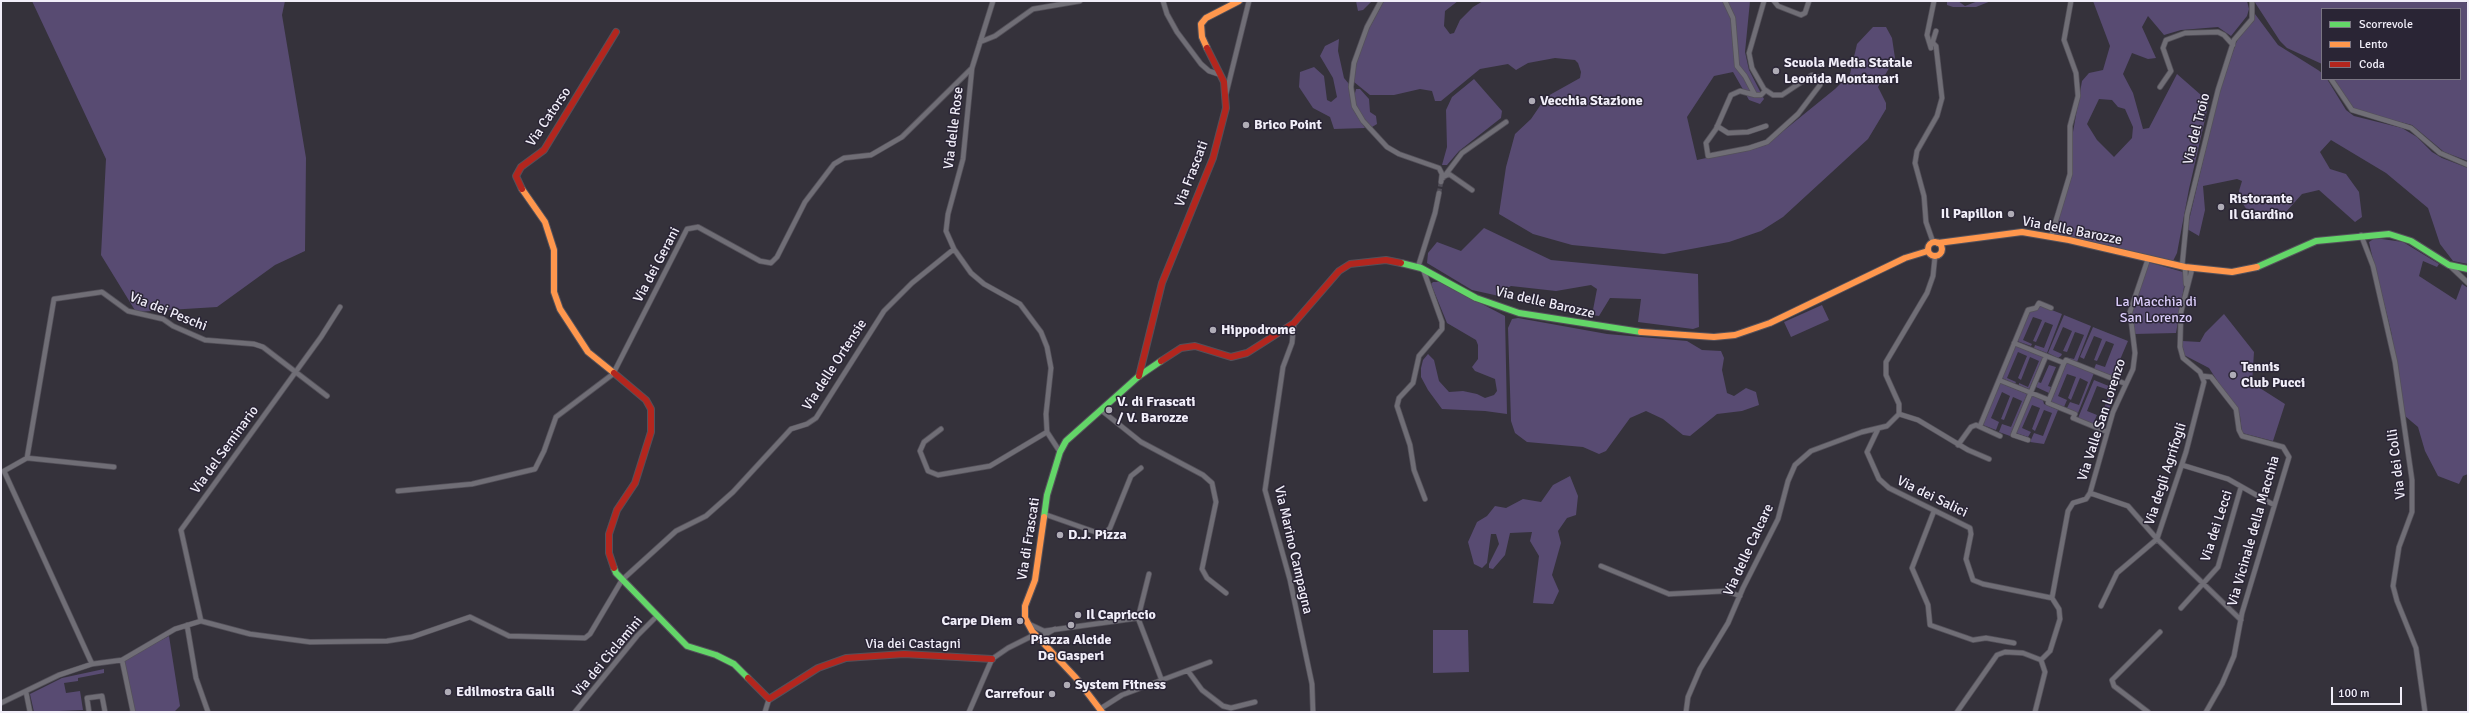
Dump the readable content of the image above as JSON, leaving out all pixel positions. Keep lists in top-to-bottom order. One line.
{"streets":{"main road":["Via Catorso","Via Frascati","Via delle Barozze","Via di Frascati","Via dei Castagni"],"street":["Via delle Rose","Via del Troio","Via dei Gerani","Via dei Peschi","Via delle Ortensie","Via Valle San Lorenzo","Via del Seminario","Via dei Colli","Via degli Agrifogli","Via dei Salici","Via dei Lecci","Via Vicinale della Macchia","Via Marino Campagna","Via delle Calcare","Via dei Ciclamini"]},"crossings":[["Via Catorso","Via dei Gerani"],["Via delle Rose","Via dei Gerani"],["Via delle Rose","Via delle Ortensie"],["Via del Troio","Via delle Barozze"],["Via del Troio","Via degli Agrifogli"],["Via del Troio","Via Vicinale della Macchia"],["Via Frascati","Via delle Barozze"],["Via Frascati","Via di Frascati"],["Via delle Barozze","Via Valle San Lorenzo"],["Via delle Barozze","Via dei Colli"],["Via delle Barozze","Via di Frascati"],["Via delle Barozze","Via Marino Campagna"],["Via dei Peschi","Via del Seminario"],["Via delle Ortensie","Via del Seminario"],["Via Valle San Lorenzo","Via dei Salici"],["Via degli Agrifogli","Via Vicinale della Macchia"],["Via dei Salici","Via delle Calcare"]],"parks":["La Macchia di San Lorenzo"],"places":["Scuola Media Statale Leonida Montanari","Vecchia Stazione","Brico Point","Ristorante Il Giardino","Il Papillon","Hippodrome","Tennis Club Pucci","V. di Frascati / V. Barozze","D.J. Pizza","Il Capriccio","Carpe Diem","Piazza Alcide De Gasperi","System Fitness","Edilmostra Galli","Carrefour"],"legend":["Scorrevole","Lento","Coda"],"scale_bar":"100 m"}
